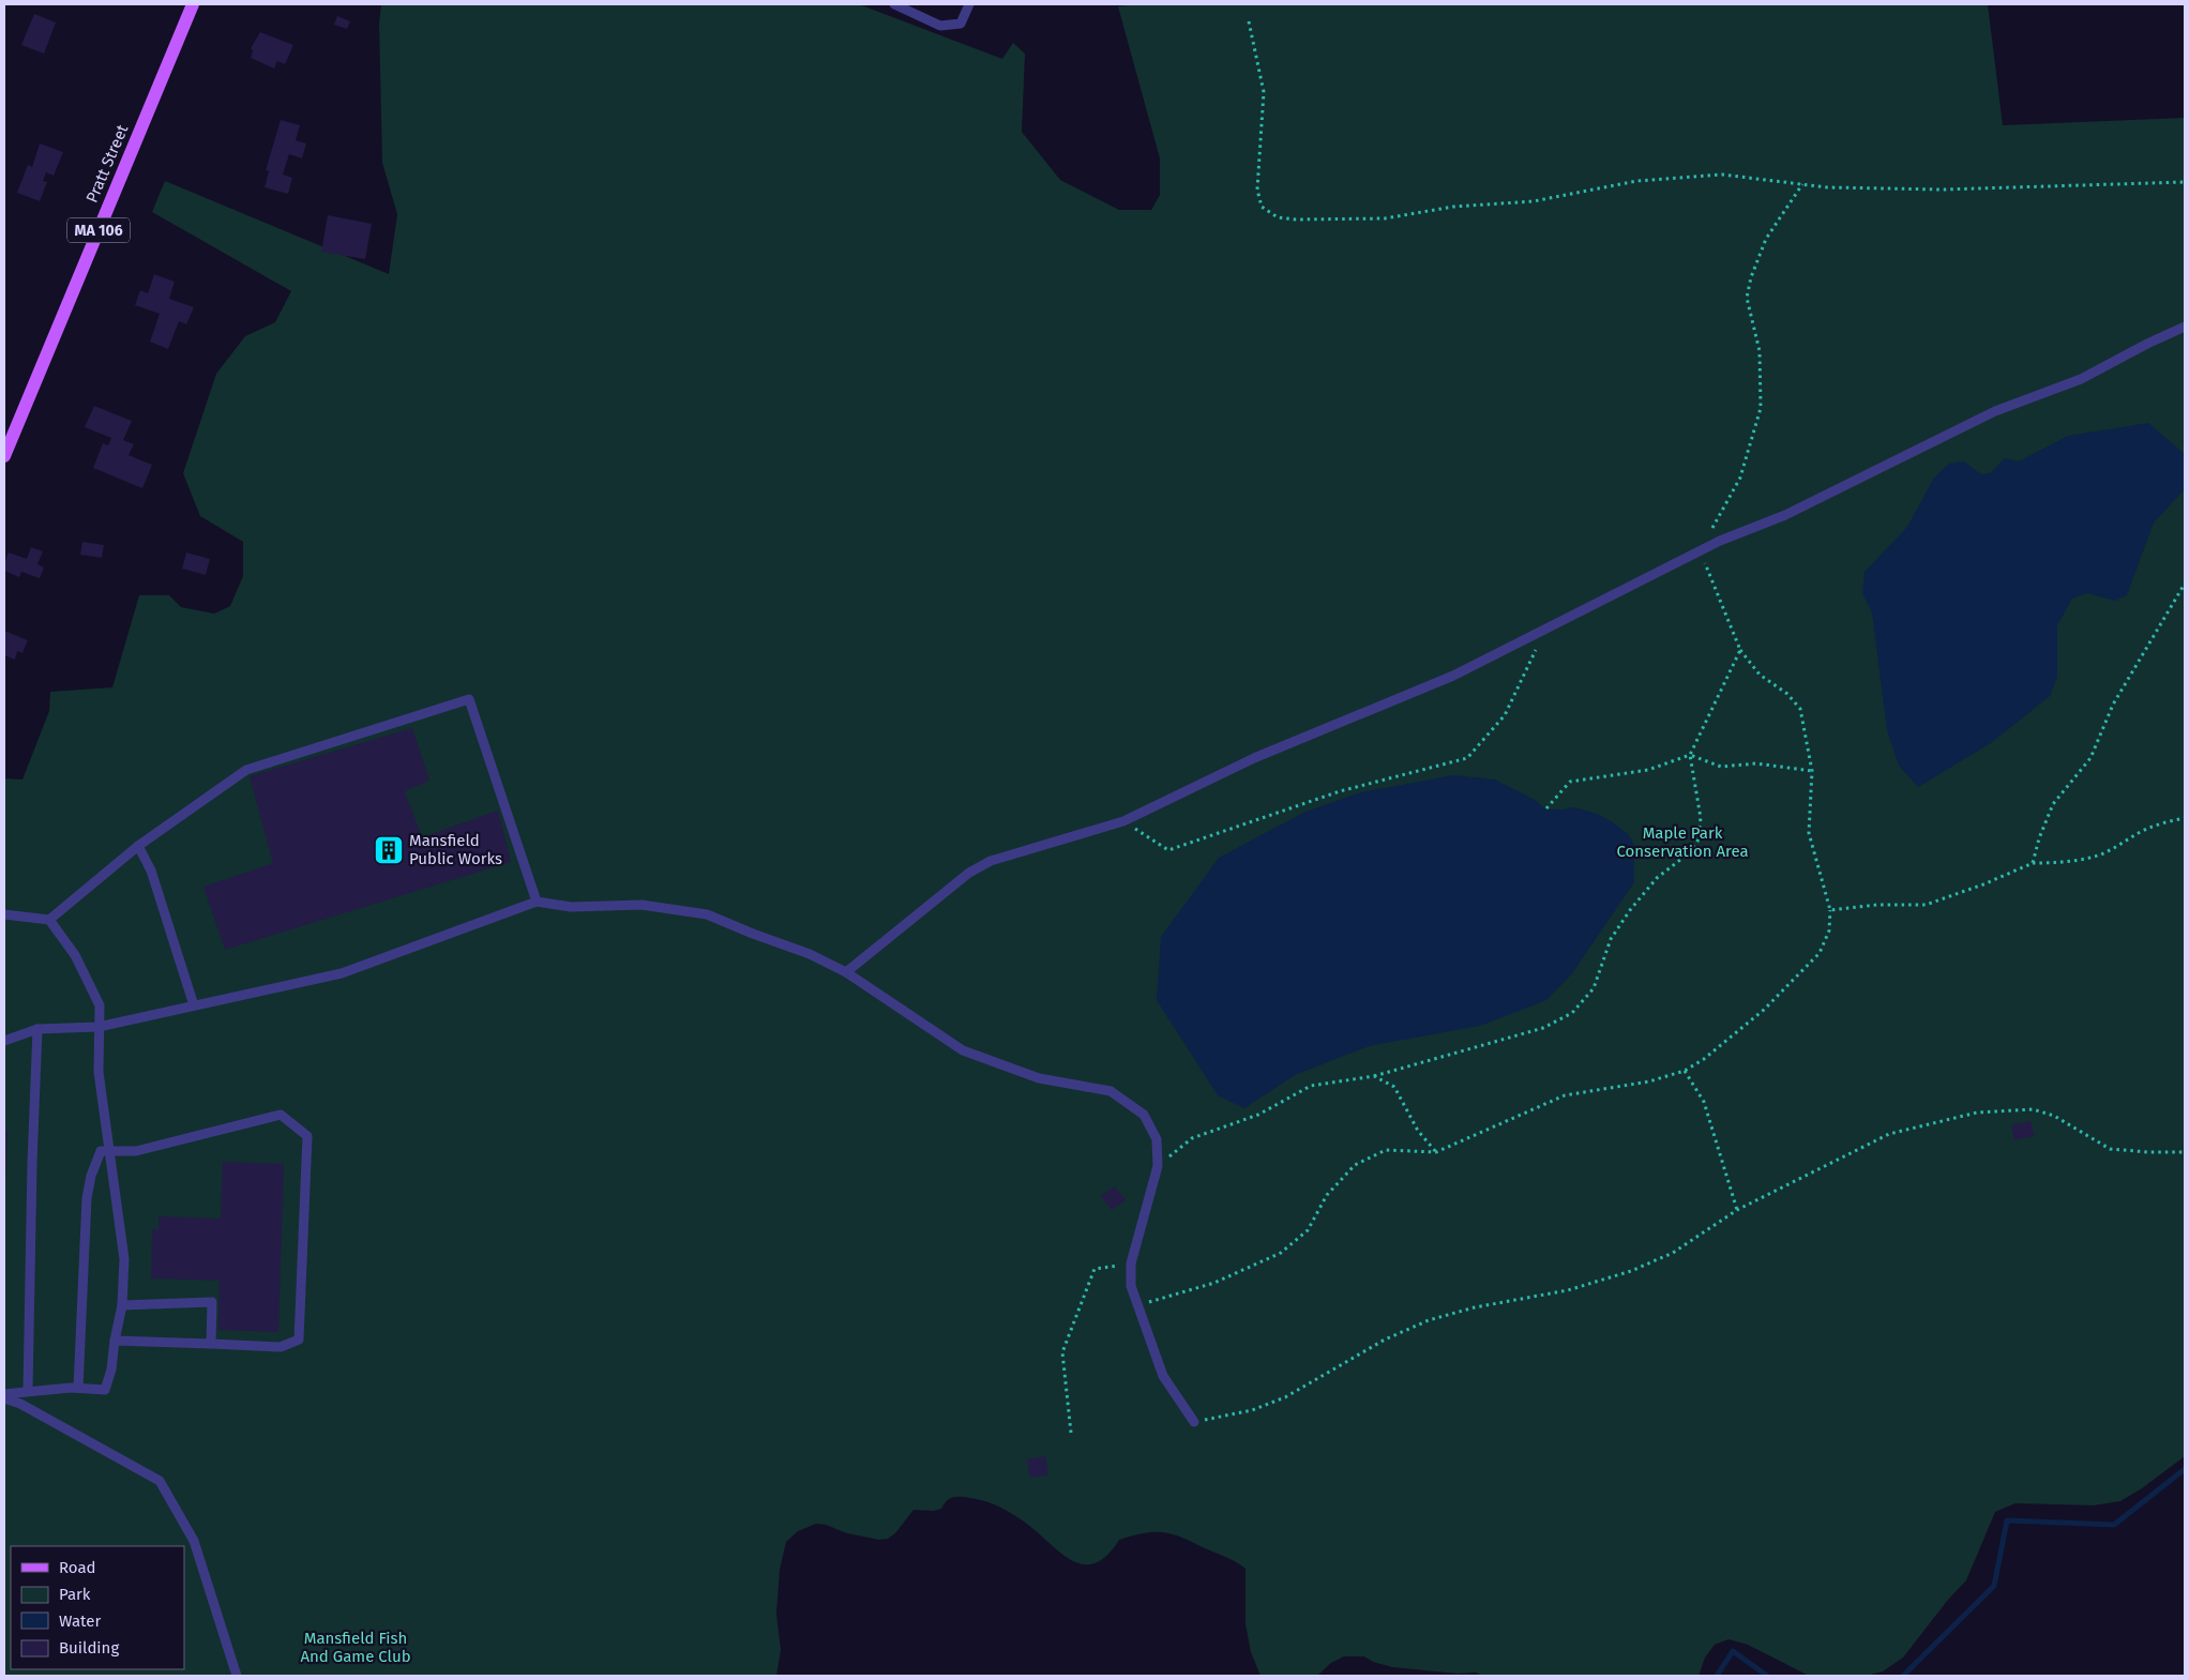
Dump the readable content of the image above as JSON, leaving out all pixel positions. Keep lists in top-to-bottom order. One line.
{"streets":{"main road":["Pratt Street","MA 106"]},"parks":["Maple Park Conservation Area","Mansfield Fish And Game Club"],"places":{"building":["Mansfield Public Works"]},"legend":["Road","Park","Water","Building"]}
